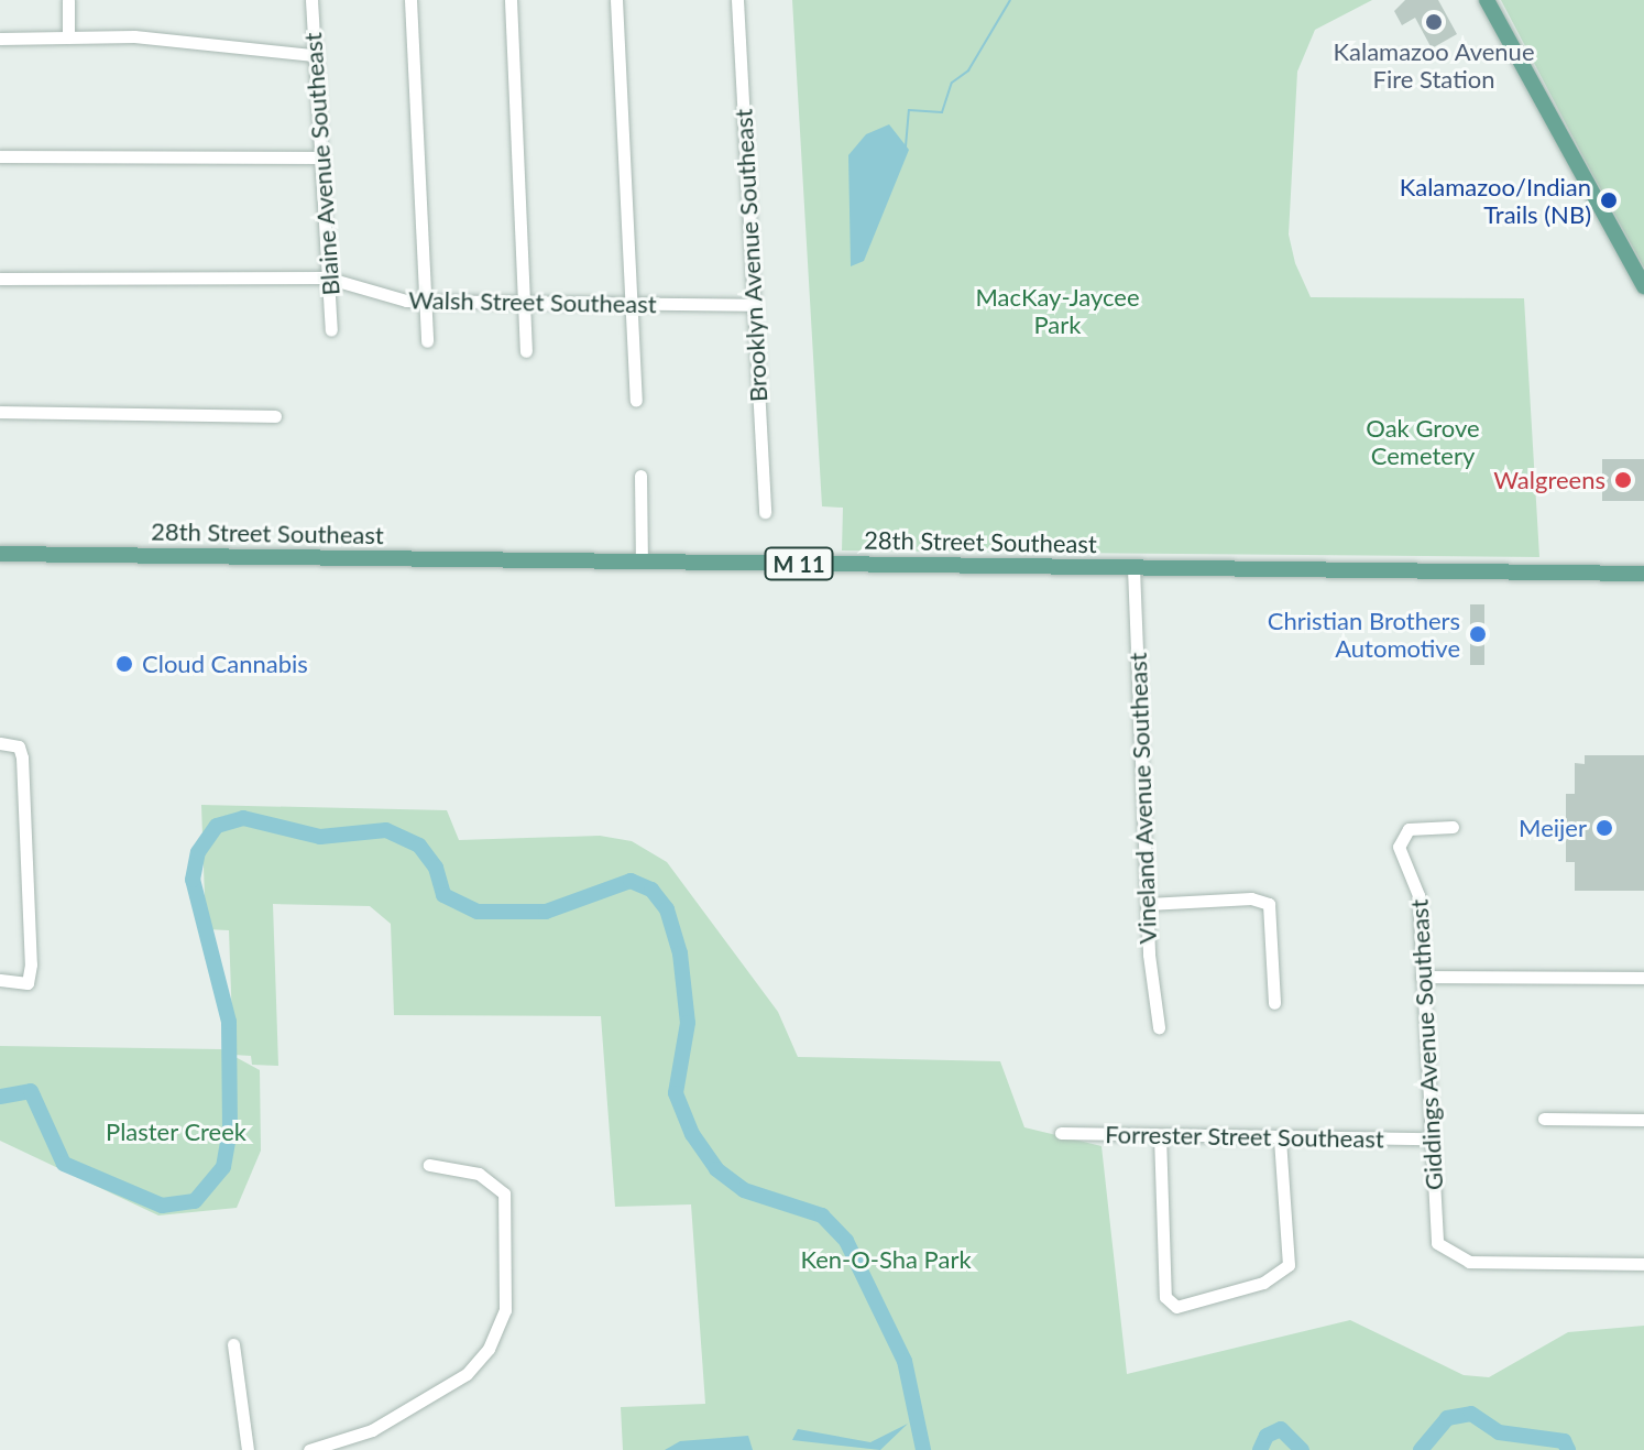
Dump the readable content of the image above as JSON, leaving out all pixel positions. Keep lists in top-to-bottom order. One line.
{"streets":{"main road":["28th Street Southeast","M 11"],"street":["Blaine Avenue Southeast","Brooklyn Avenue Southeast","Walsh Street Southeast","Vineland Avenue Southeast","Giddings Avenue Southeast","Forrester Street Southeast"]},"crossings":[["Blaine Avenue Southeast","Walsh Street Southeast"],["Brooklyn Avenue Southeast","Walsh Street Southeast"],["28th Street Southeast","Vineland Avenue Southeast"],["Giddings Avenue Southeast","Forrester Street Southeast"]],"parks":["MacKay-Jaycee Park","Oak Grove Cemetery","Plaster Creek","Ken-O-Sha Park"],"places":["Kalamazoo Avenue Fire Station","Kalamazoo/Indian Trails (NB)","Walgreens","Christian Brothers Automotive","Cloud Cannabis","Meijer"]}
